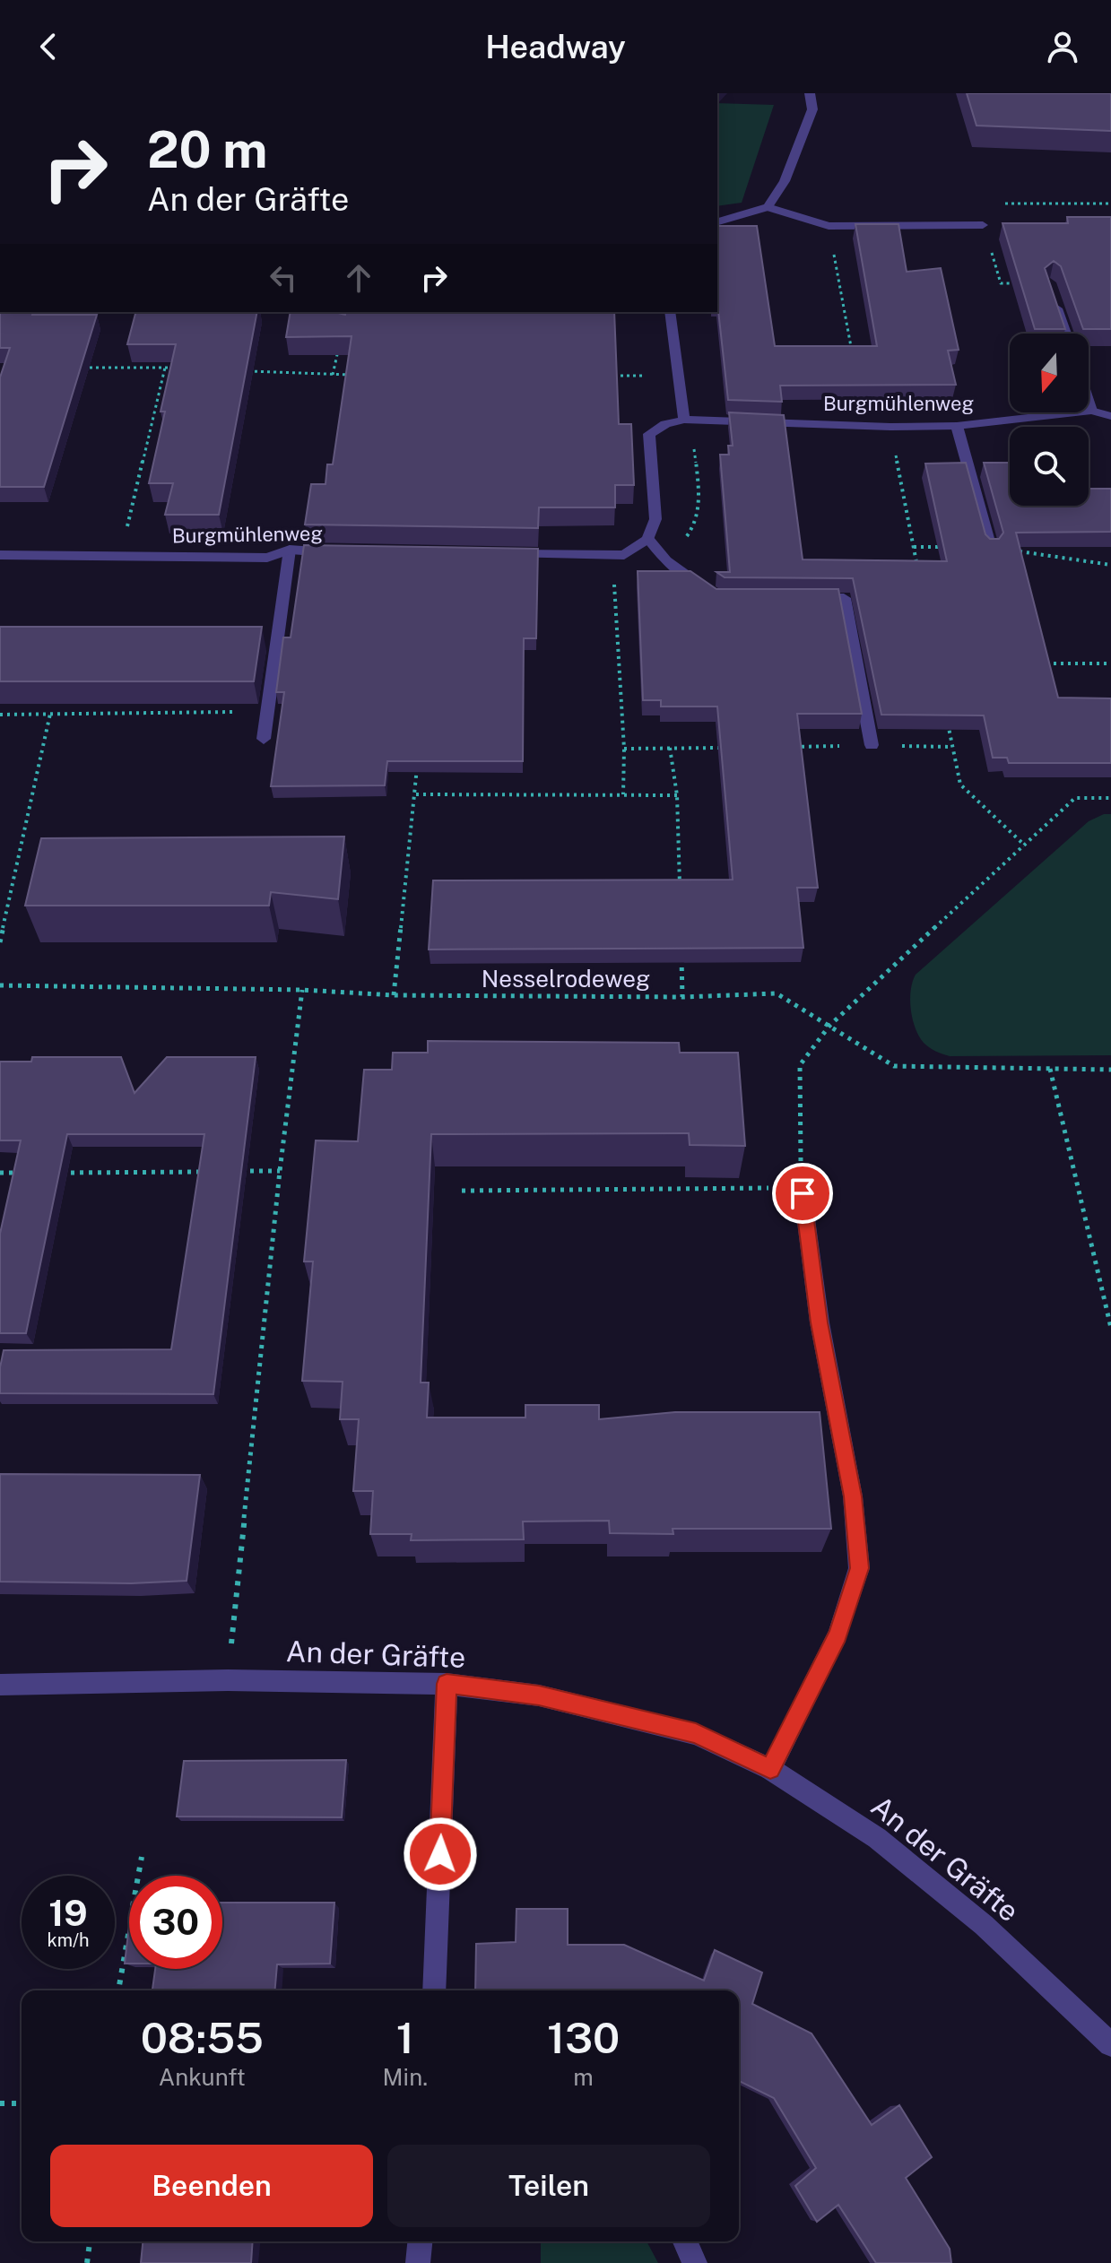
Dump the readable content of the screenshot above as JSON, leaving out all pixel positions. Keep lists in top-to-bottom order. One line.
{"streets":{"street":["Burgmühlenweg","An der Gräfte"],"path":["Nesselrodeweg"]},"north":"bottom","page":{"header":"Headway","turn":["20 m","An der Gräfte"],"speed":"19 km/h","limit":"30","eta":["08:55","Ankunft","1","Min.","130","m"],"buttons":["Beenden","Teilen"]}}
